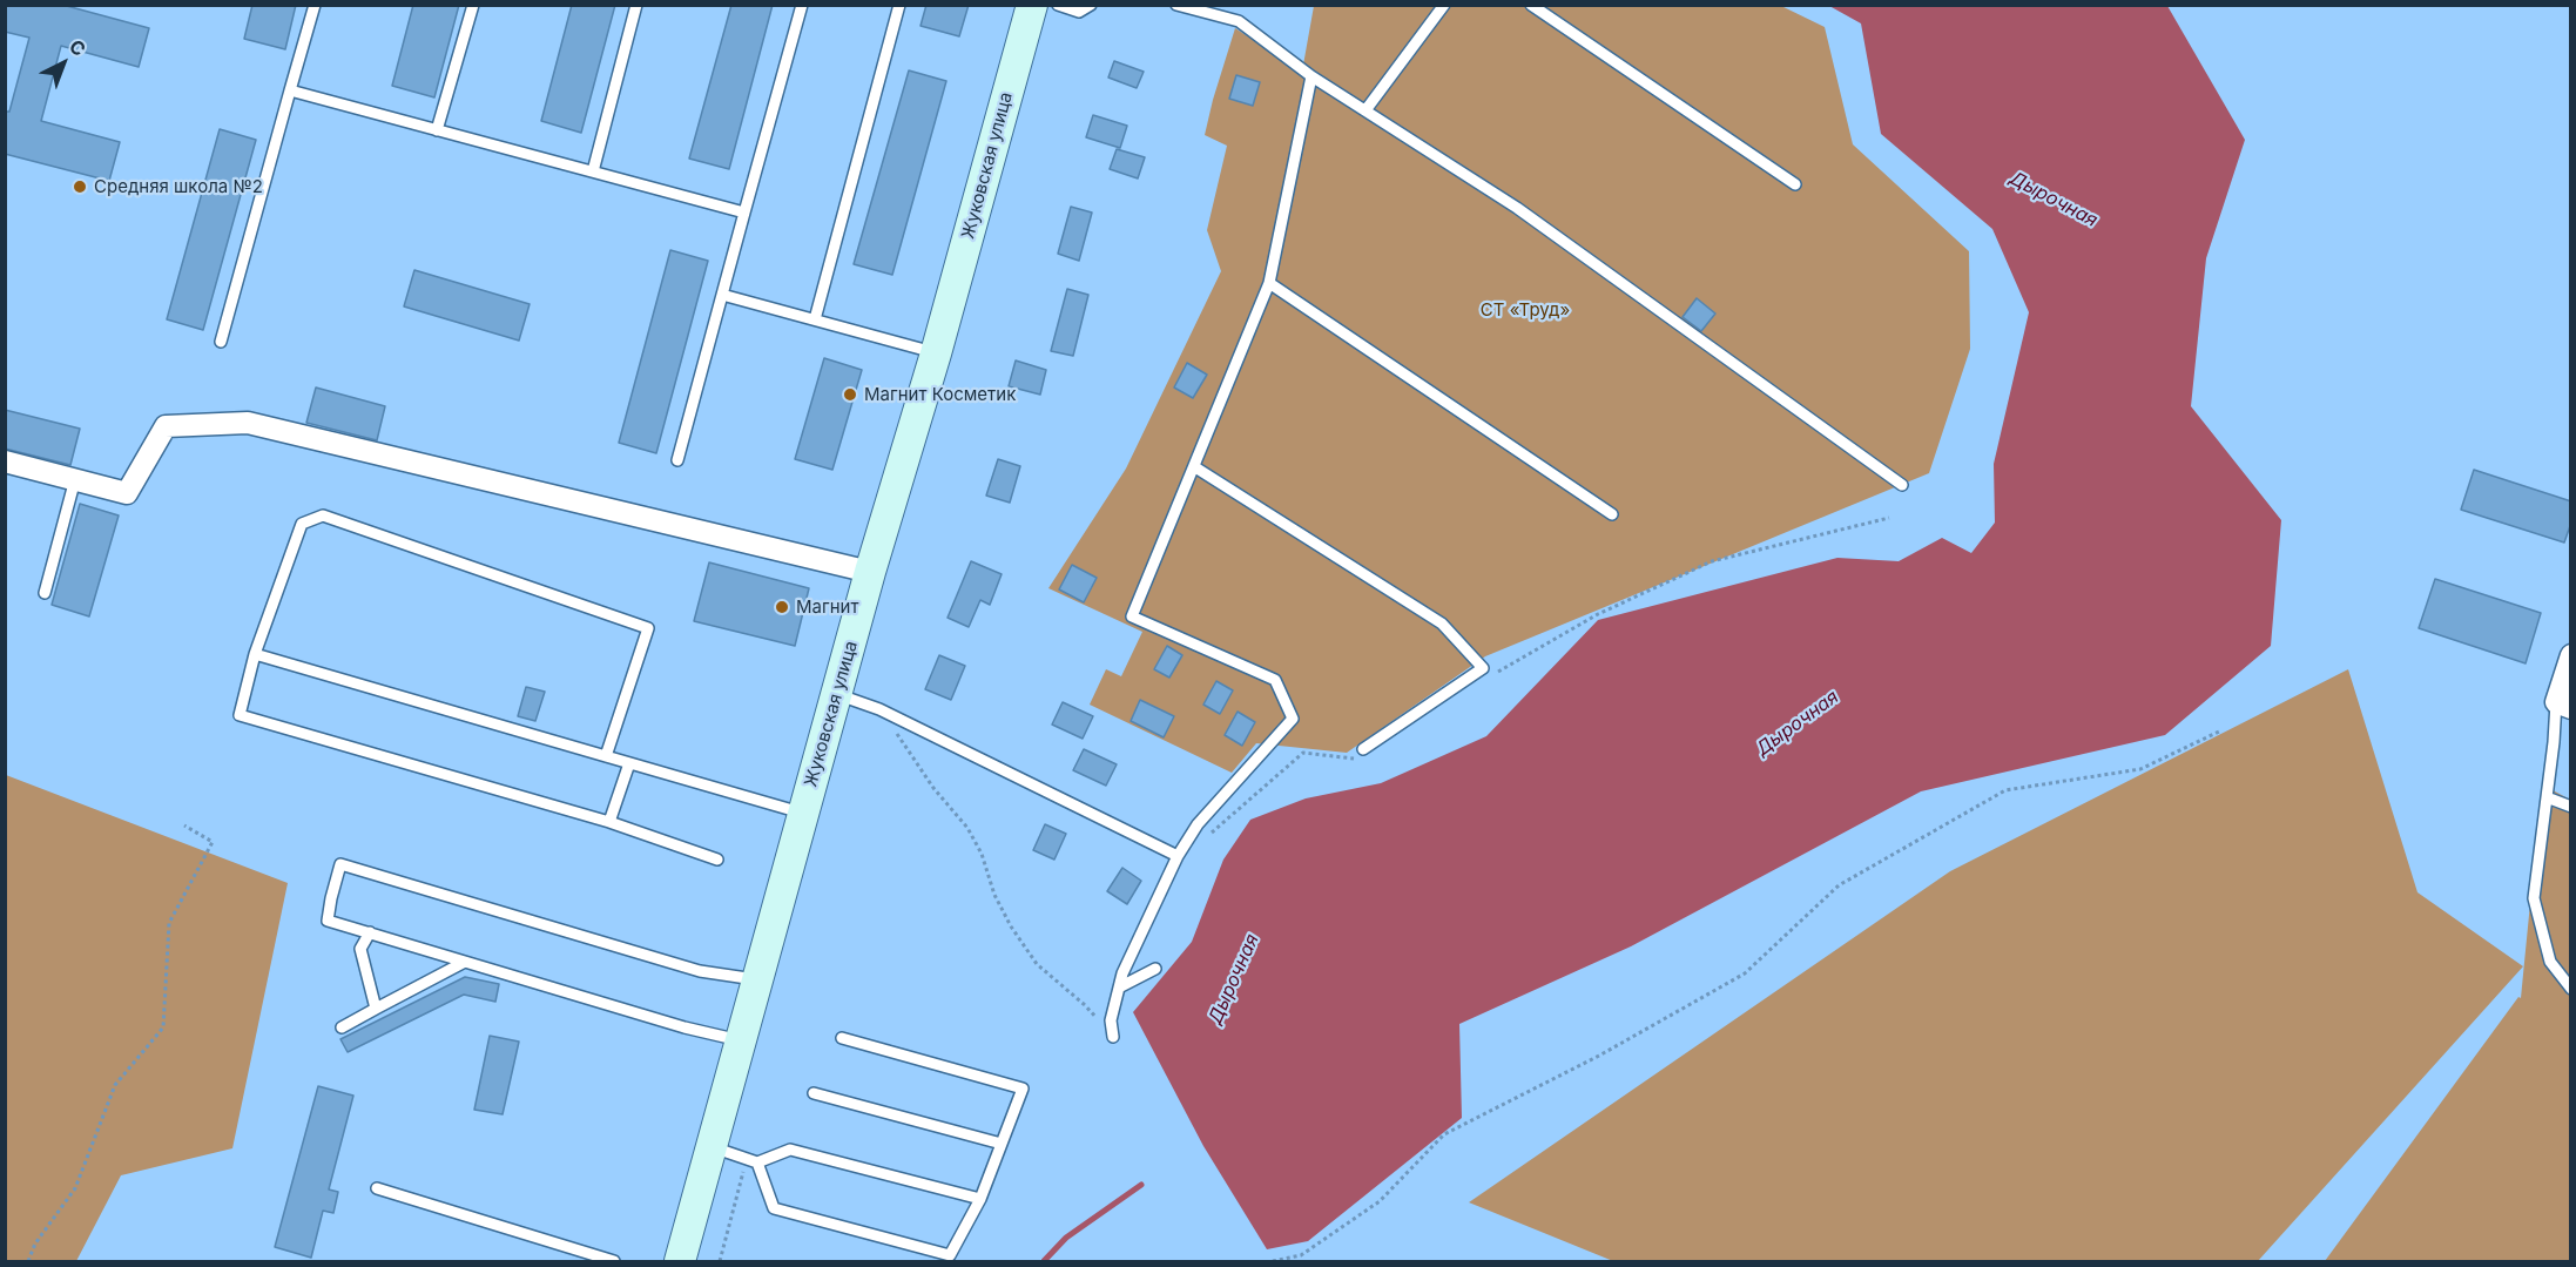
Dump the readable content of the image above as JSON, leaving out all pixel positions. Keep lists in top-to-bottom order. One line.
{"streets":{"main road":["Жуковская улица"]},"water":["Дырочная"],"parks":["СТ «Труд»"],"places":["Средняя школа №2","Магнит Косметик","Магнит"],"north":"top right"}
